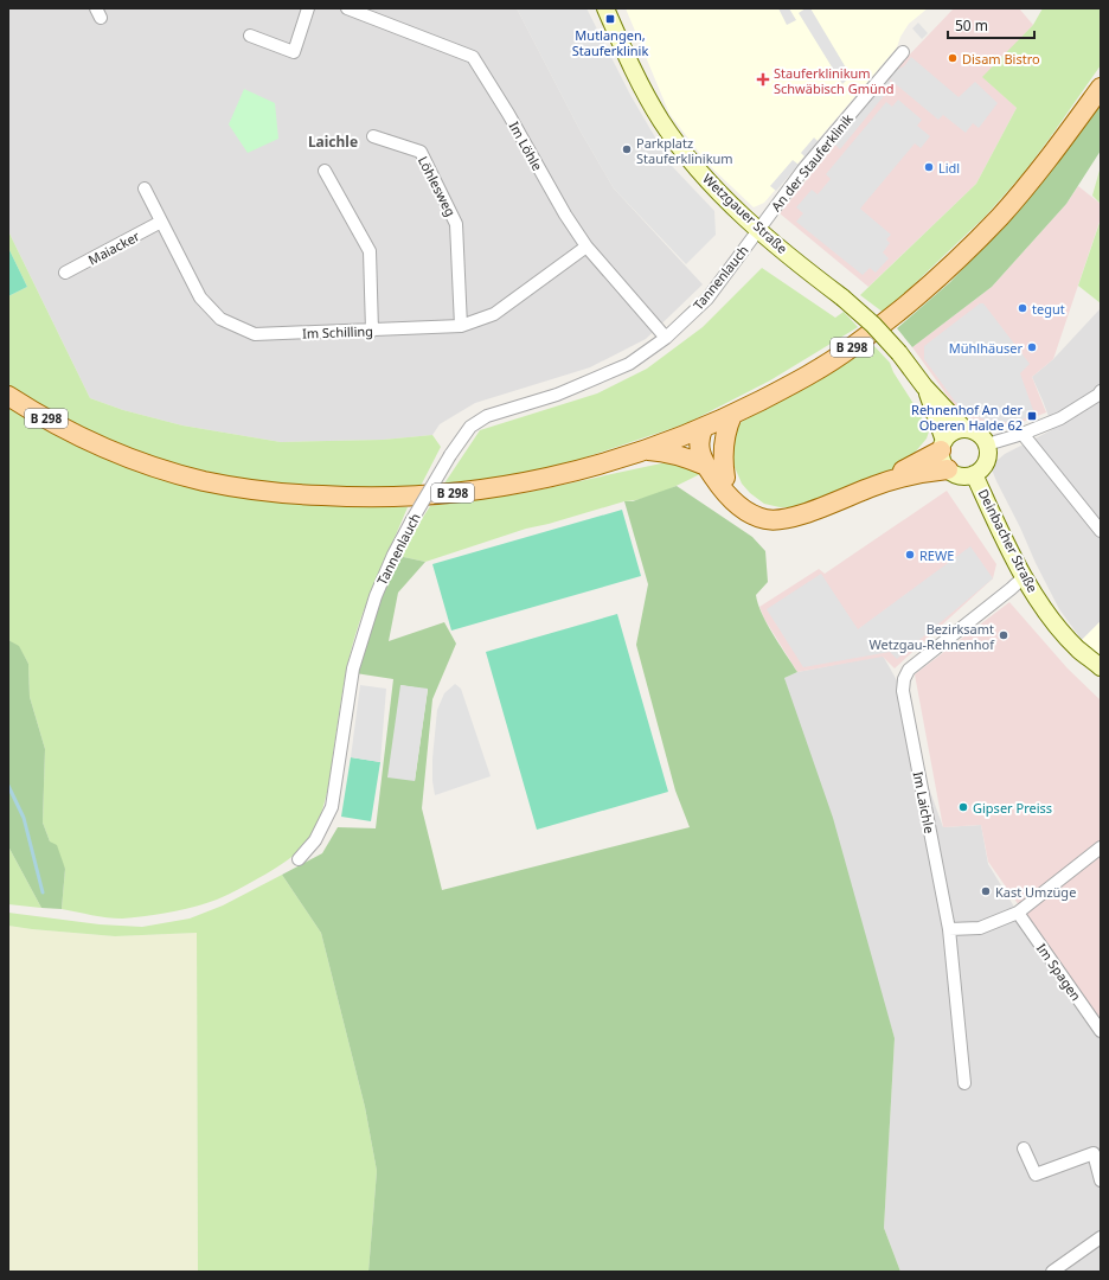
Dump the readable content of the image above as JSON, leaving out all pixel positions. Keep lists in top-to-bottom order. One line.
{"streets":{"main road":["B 298"],"street":["Im Löhle","An der Stauferklinik","Löhlesweg","Wetzgauer Straße","Maiacker","Tannenlauch","Im Schilling","Deinbacher Straße","Im Laichle","Im Spagen"]},"crossings":[["Im Löhle","Tannenlauch"],["Im Löhle","Im Schilling"],["An der Stauferklinik","Wetzgauer Straße"],["An der Stauferklinik","Tannenlauch"],["Löhlesweg","Im Schilling"],["Wetzgauer Straße","Tannenlauch"],["Wetzgauer Straße","Deinbacher Straße"],["Maiacker","Im Schilling"],["Deinbacher Straße","Im Laichle"]],"districts":["Laichle"],"places":{"transit":["Mutlangen, Stauferklinik","Rehnenhof An der Oberen Halde 62"],"other":["Disam Bistro","Parkplatz Stauferklinikum","Lidl","tegut","Mühlhäuser","REWE","Bezirksamt Wetzgau-Rehnenhof","Gipser Preiss","Kast Umzüge"],"health":["Stauferklinikum Schwäbisch Gmünd"]},"scale_bar":"50 m"}
